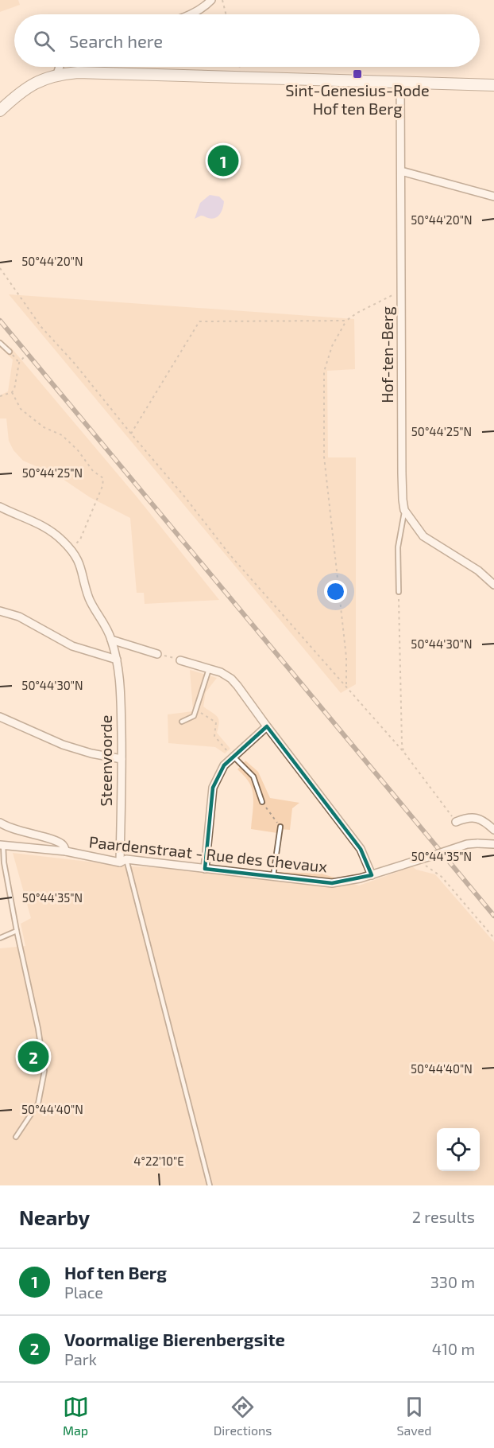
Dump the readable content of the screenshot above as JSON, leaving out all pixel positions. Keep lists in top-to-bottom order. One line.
{"streets":{"street":["Hof-ten-Berg","Steenvoorde","Paardenstraat - Rue des Chevaux"]},"crossings":[["Steenvoorde","Paardenstraat - Rue des Chevaux"]],"places":{"transit":["Sint-Genesius-Rode Hof ten Berg"]},"page":{"search":"Search here","pins":["1","2"],"heading":["Nearby","2 results"],"list":[{"mark":"1","name":"Hof ten Berg","note":"Place","value":"330 m"},{"mark":"2","name":"Voormalige Bierenbergsite","note":"Park","value":"410 m"}],"nav":["Map","Directions","Saved"]},"coordinates":["50°44'20\"N","50°44'25\"N","50°44'30\"N","50°44'35\"N","50°44'40\"N","4°22'10\"E"]}
